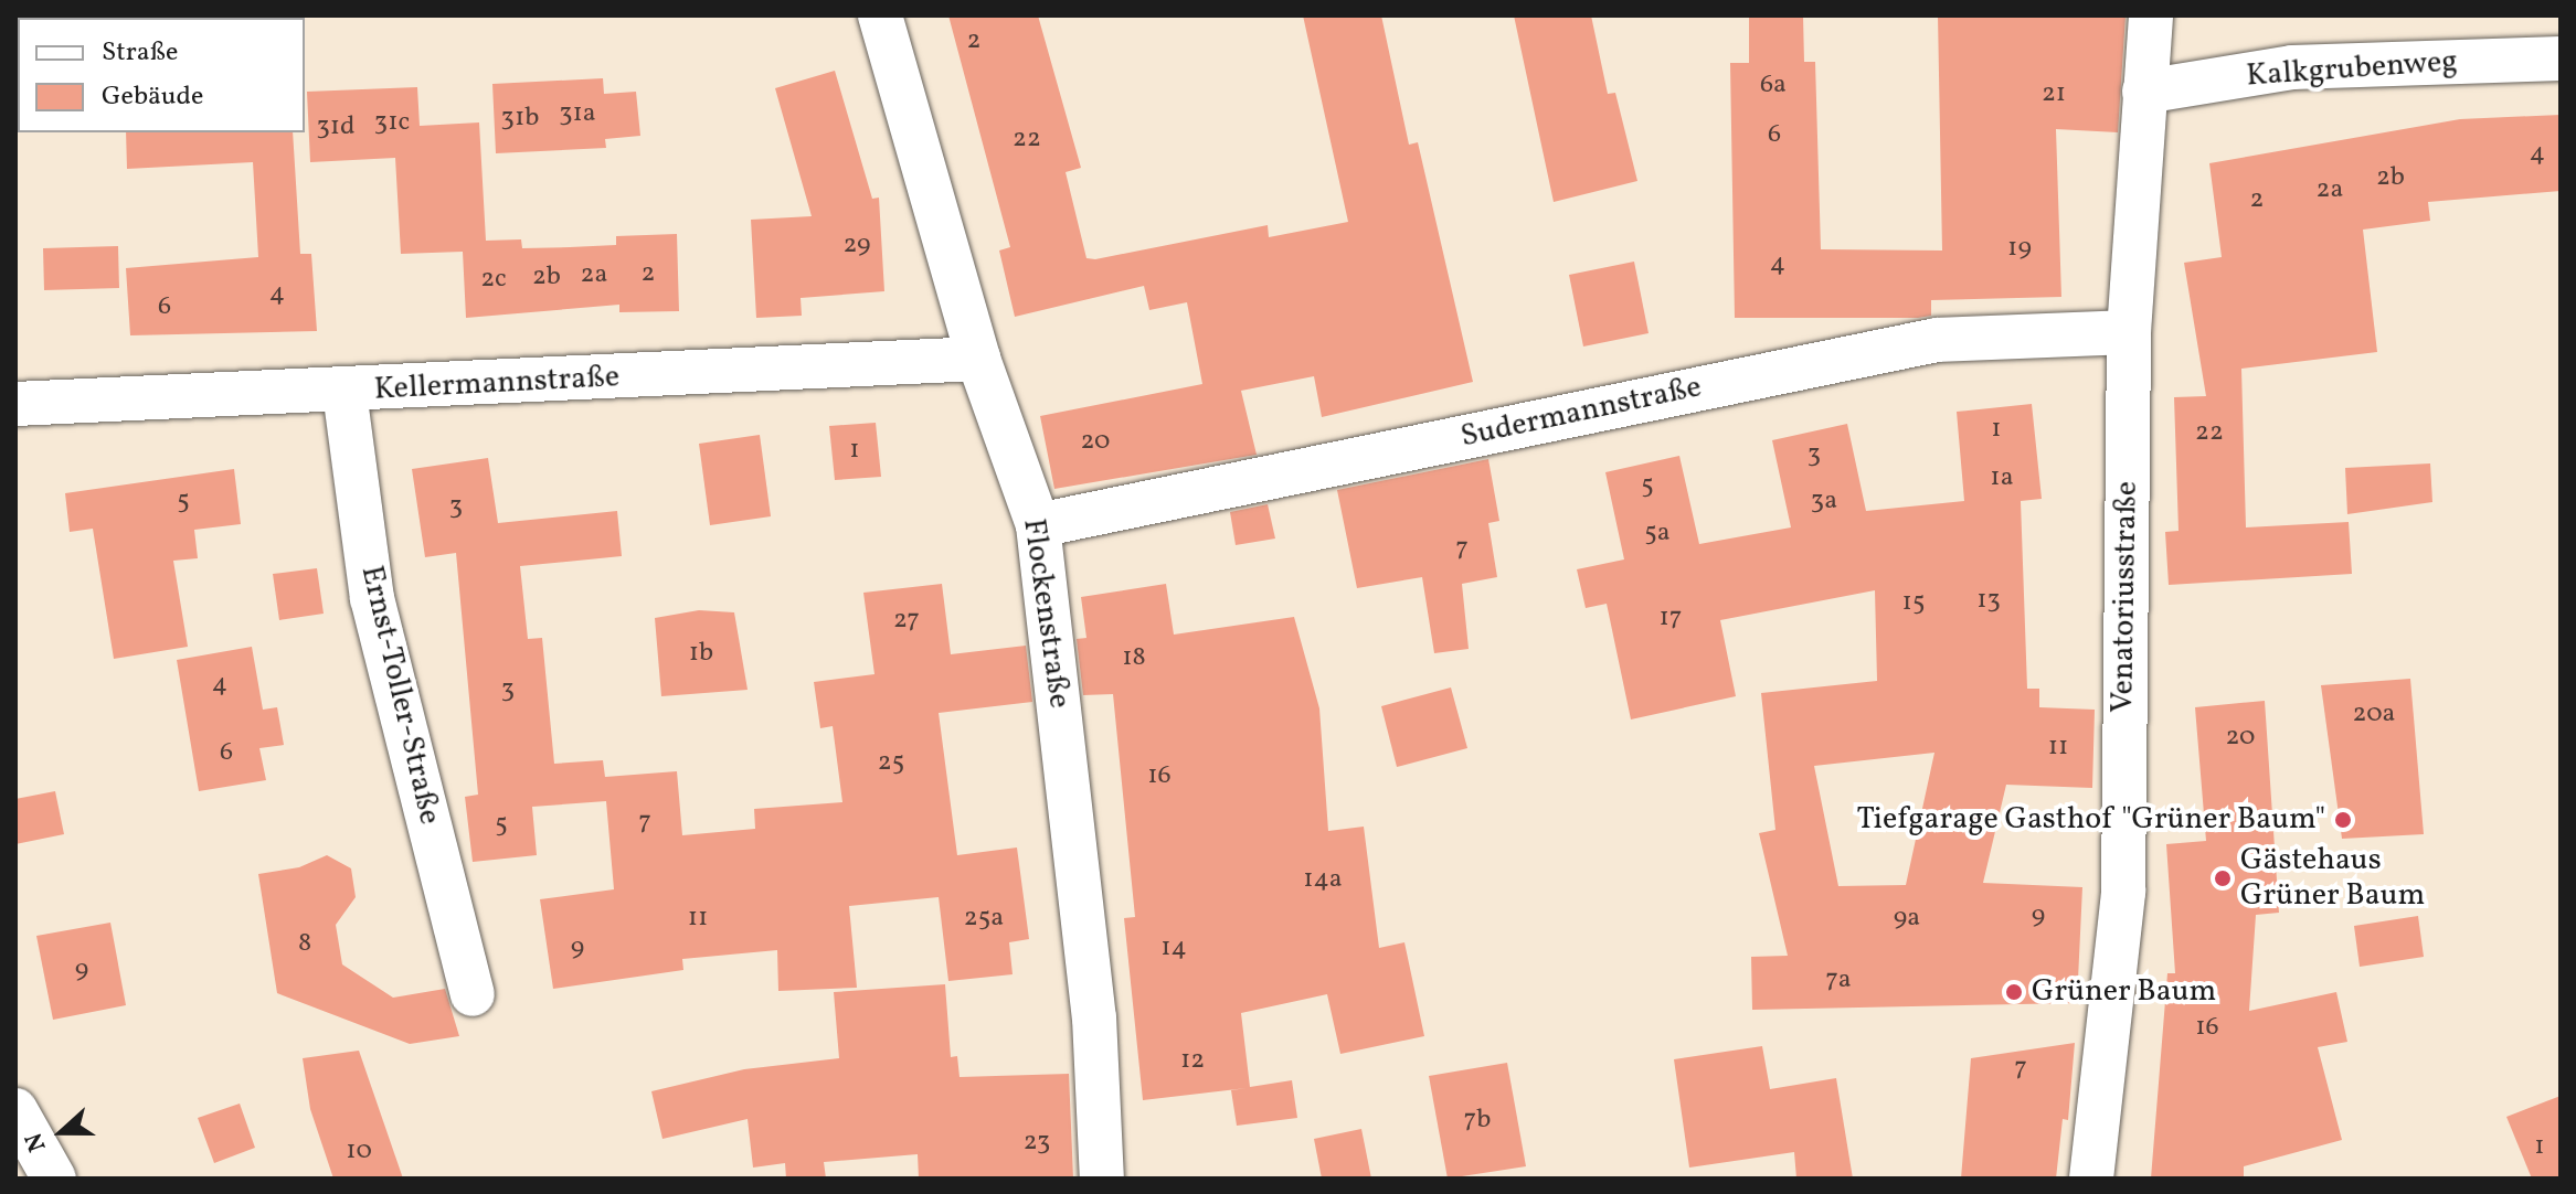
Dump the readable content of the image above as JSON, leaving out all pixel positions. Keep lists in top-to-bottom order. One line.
{"streets":{"street":["Kalkgrubenweg","Kellermannstraße","Sudermannstraße","Venatoriusstraße","Flockenstraße","Ernst-Toller-Straße"]},"crossings":[["Kalkgrubenweg","Venatoriusstraße"],["Kellermannstraße","Flockenstraße"],["Kellermannstraße","Ernst-Toller-Straße"],["Sudermannstraße","Venatoriusstraße"],["Sudermannstraße","Flockenstraße"]],"places":["Tiefgarage Gasthof \"Grüner Baum\"","Gästehaus Grüner Baum","Grüner Baum"],"house_numbers":["2","6a","21","31a","31b","31c","31d","6","22","4","2b","2a","2","29","19","4","2","2a","2b","2c","4","6","1","22","20","1","3","1a","5","5","3a","3","5a","7","13","15","17","27","1b","18","4","3","20a","20","11","6","25","16","7","5","14a","9","11","25a","9a","8","9","14","9","7a","16","12","7","7b","23","1","10"],"legend":["Straße","Gebäude"],"north":"left"}
